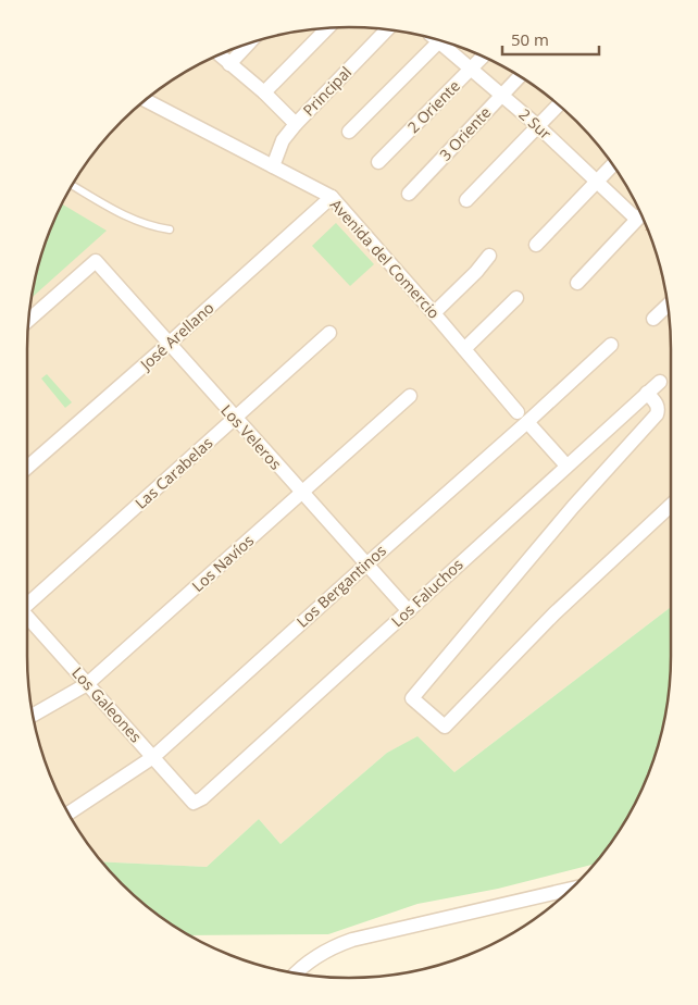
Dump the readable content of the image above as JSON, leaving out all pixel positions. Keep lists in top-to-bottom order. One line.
{"streets":{"street":["Principal","2 Oriente","2 Sur","3 Oriente","Avenida del Comercio","José Arellano","Los Veleros","Las Carabelas","Los Navíos","Los Bergantinos","Los Faluchos","Los Galeones"]},"crossings":[["Principal","Avenida del Comercio"],["2 Oriente","2 Sur"],["2 Sur","3 Oriente"],["Avenida del Comercio","José Arellano"],["Avenida del Comercio","Los Bergantinos"],["Avenida del Comercio","Los Faluchos"],["José Arellano","Los Veleros"],["Los Veleros","Las Carabelas"],["Los Veleros","Los Navíos"],["Los Veleros","Los Bergantinos"],["Los Veleros","Los Faluchos"],["Los Navíos","Los Galeones"],["Los Bergantinos","Los Galeones"],["Los Faluchos","Los Galeones"]],"scale_bar":"50 m"}
